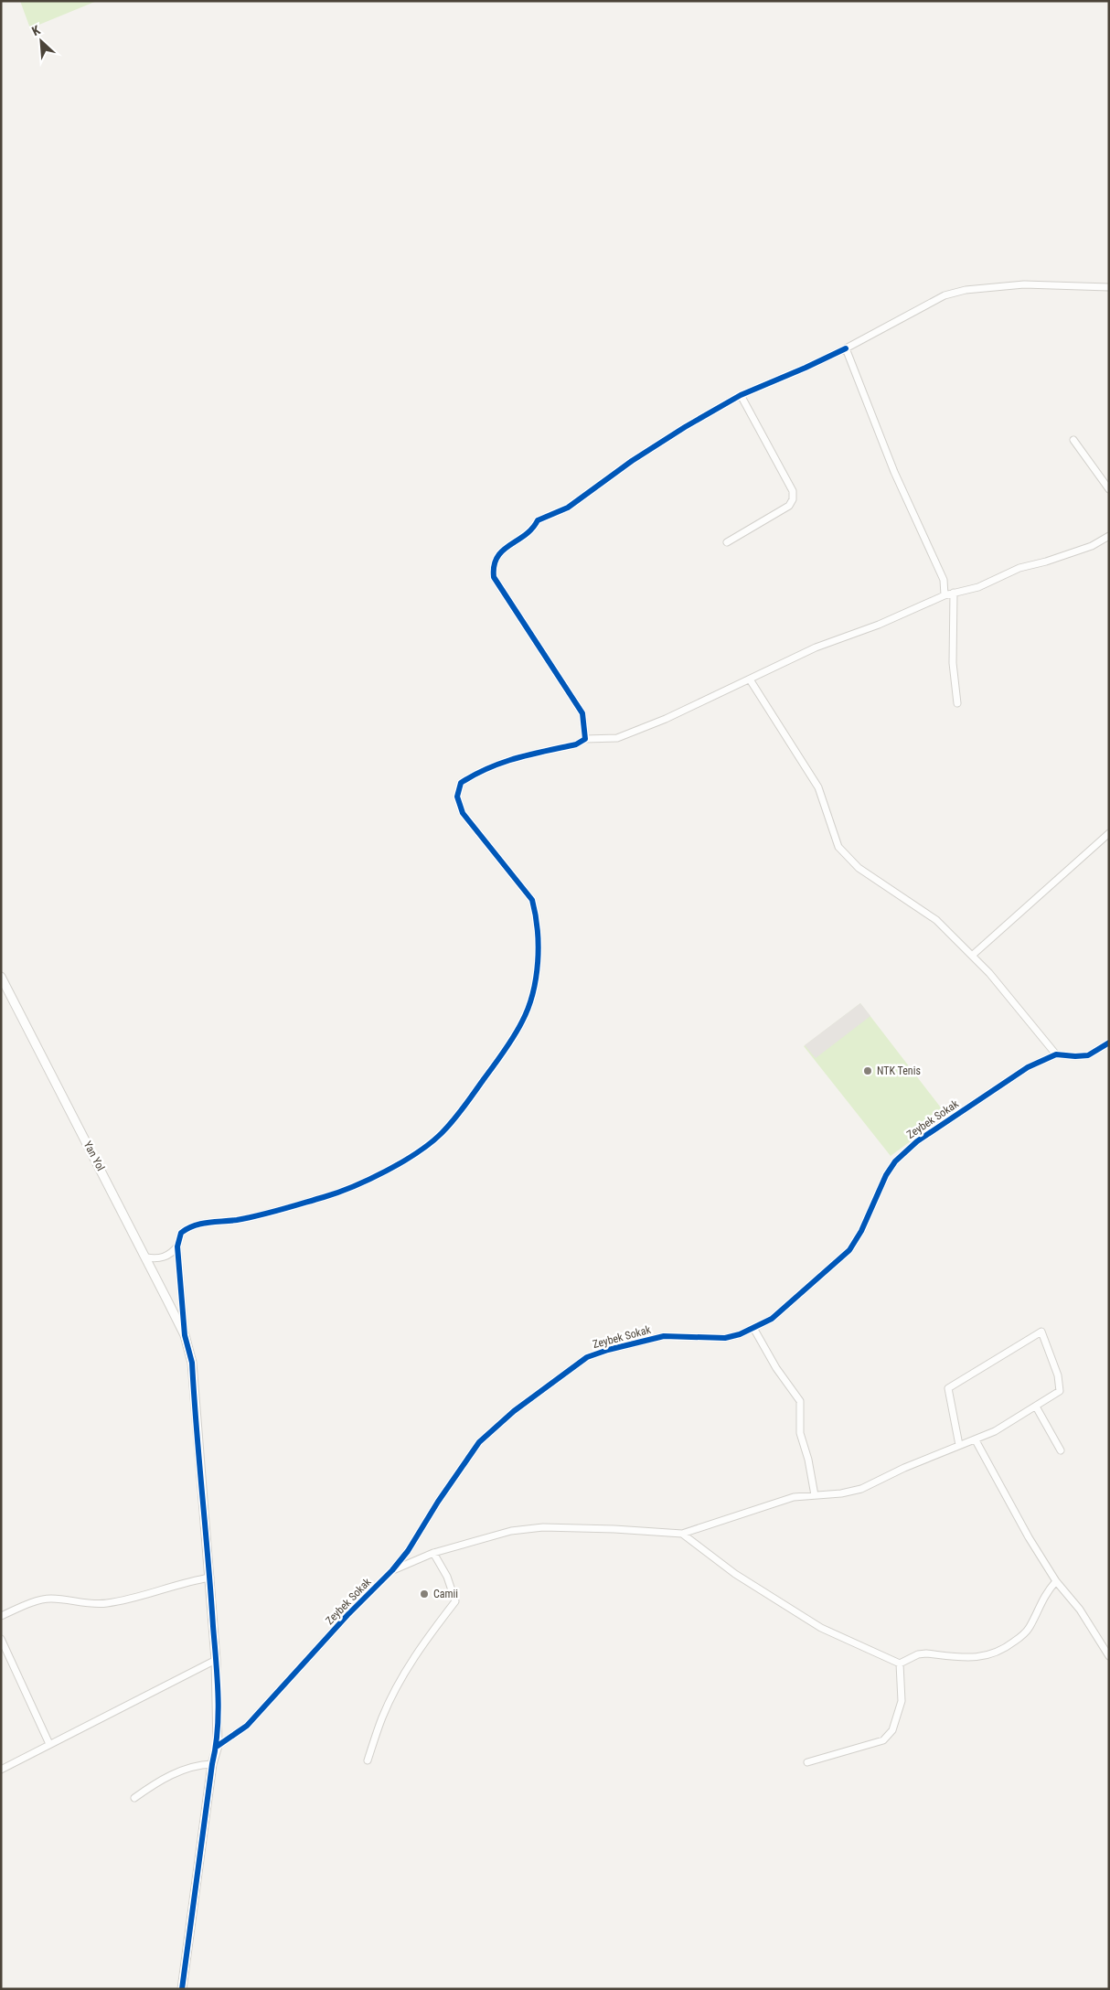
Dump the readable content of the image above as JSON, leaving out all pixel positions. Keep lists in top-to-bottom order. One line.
{"streets":{"street":["Zeybek Sokak","Yan Yol"]},"crossings":[["Zeybek Sokak","Yan Yol"]],"places":["NTK Tenis","Camii"],"north":"top left"}
